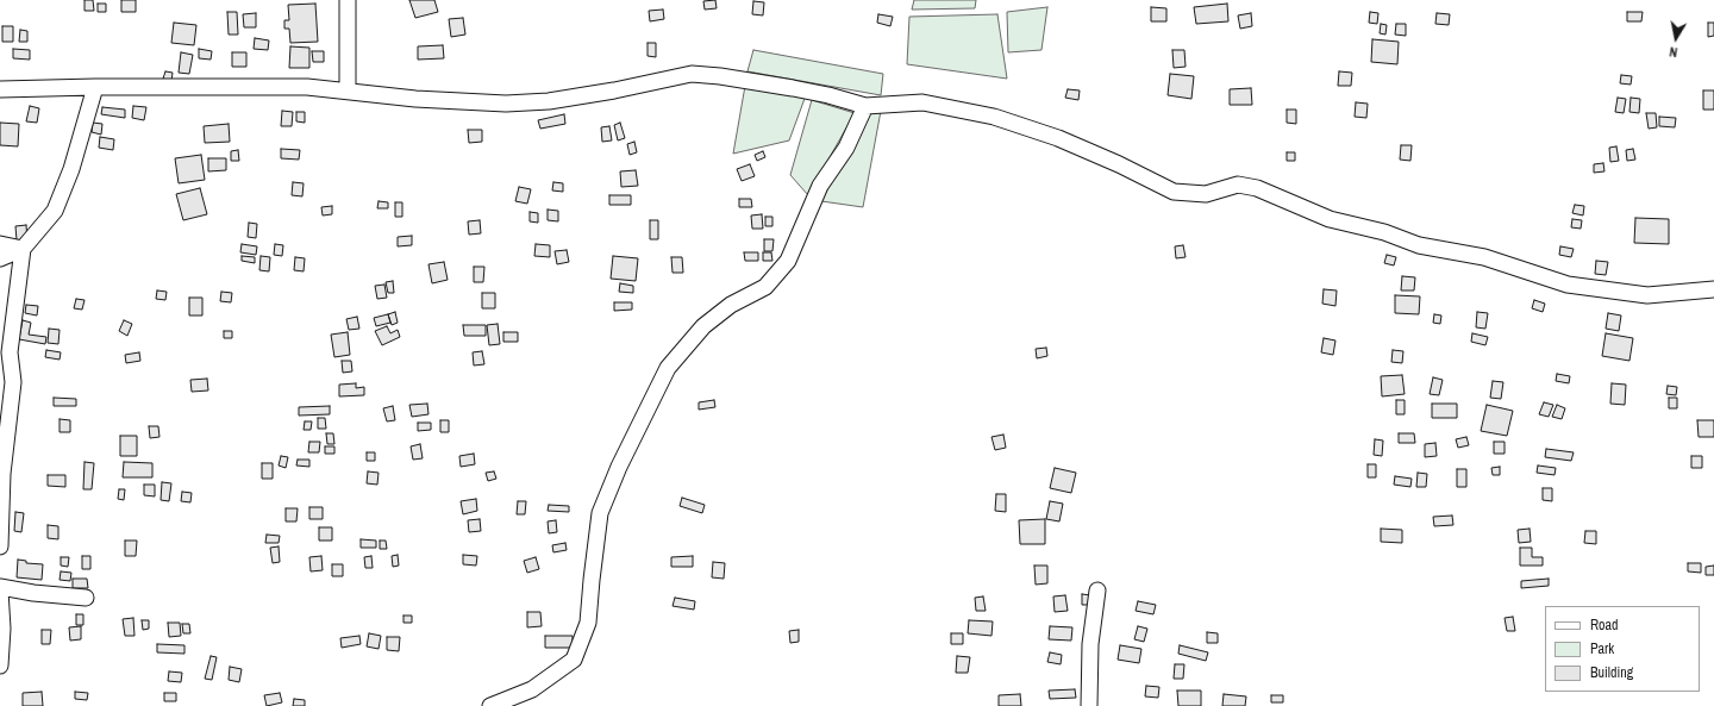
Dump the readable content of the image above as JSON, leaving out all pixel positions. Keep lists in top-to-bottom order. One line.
{"legend":["Road","Park","Building"],"north":"bottom"}
